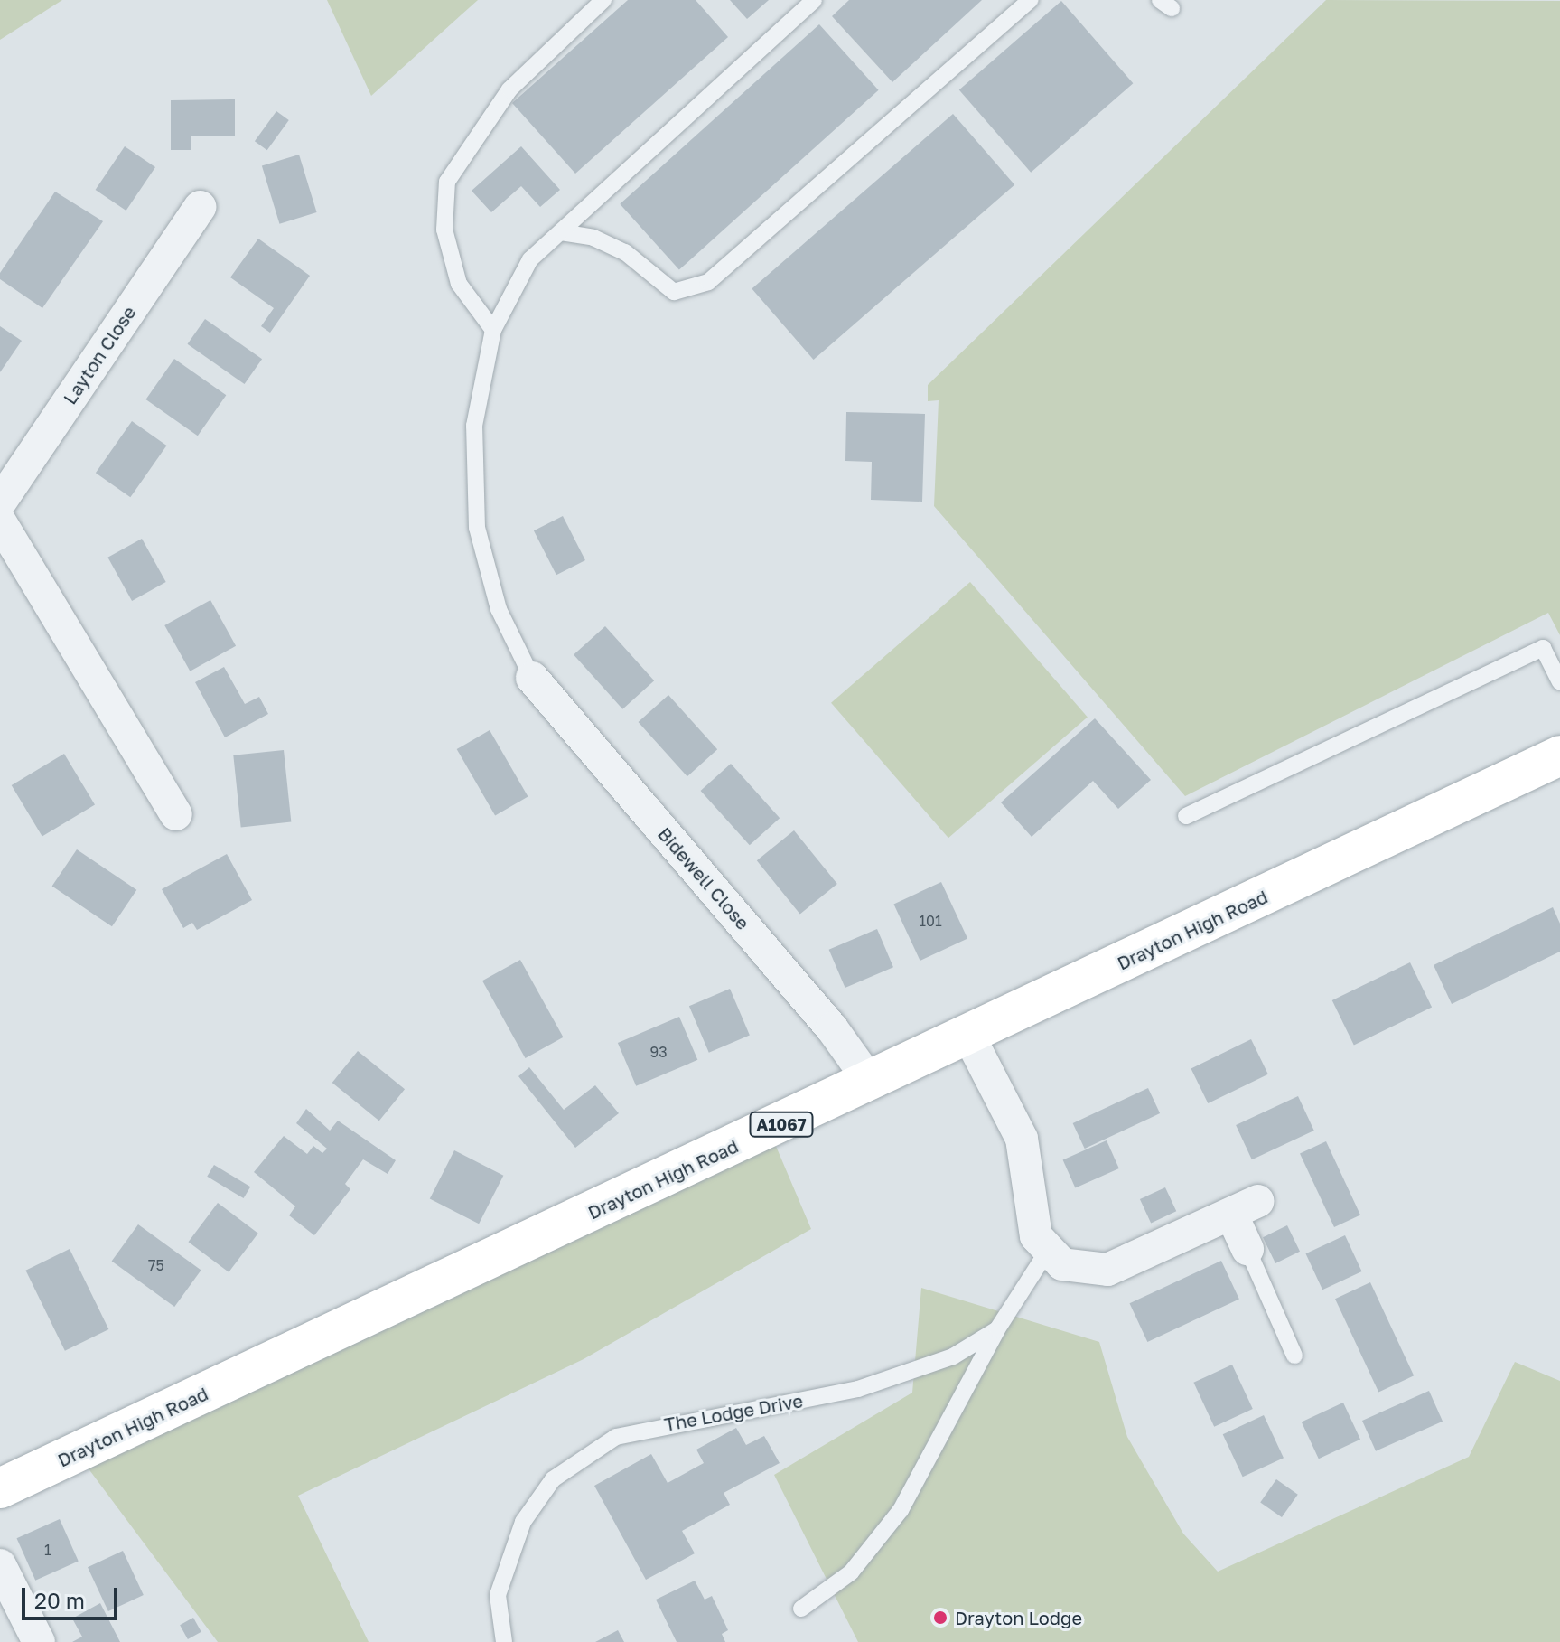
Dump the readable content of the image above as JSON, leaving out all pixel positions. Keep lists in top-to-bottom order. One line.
{"streets":{"main road":["Drayton High Road","A1067"],"street":["Layton Close","Bidewell Close"],"lane":["The Lodge Drive"]},"crossings":[["Bidewell Close","Drayton High Road"]],"places":["Drayton Lodge"],"house_numbers":["101","93","75","1"],"scale_bar":"20 m"}
